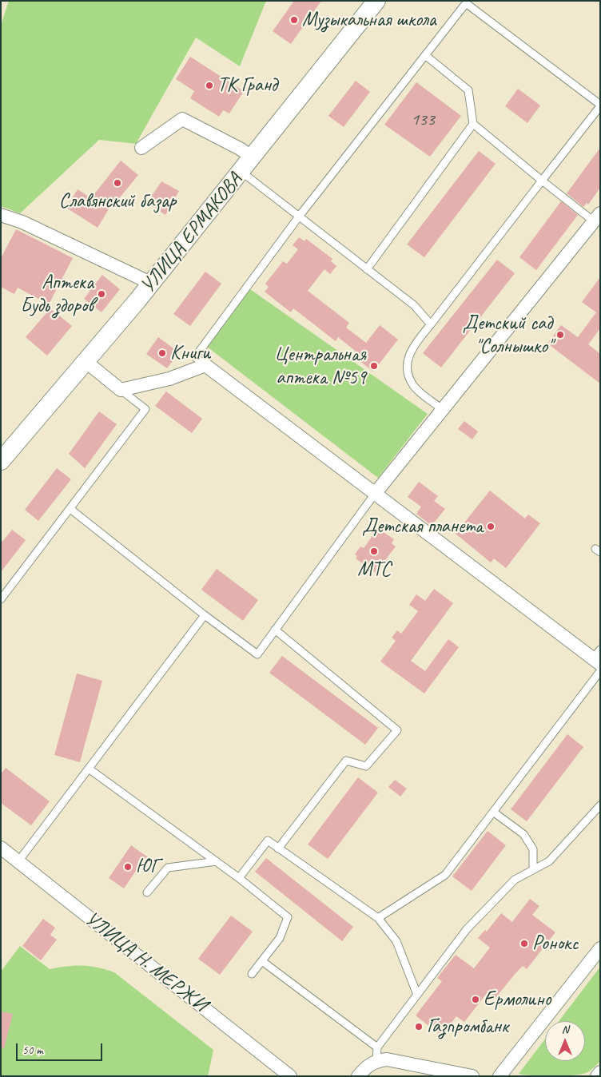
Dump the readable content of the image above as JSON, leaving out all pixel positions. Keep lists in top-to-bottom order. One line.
{"streets":{"street":["УЛИЦА ЕРМАКОВА","УЛИЦА Н. МЕРЖИ"]},"places":["Музыкальная школа","ТК Гранд","Славянский базар","Аптека Будь здоров","Детский сад \"Солнышко\"","Книги","Центральная аптека №59","Детская планета","МТС","ЮГ","Ронокс","Ермолино","Газпромбанк"],"house_numbers":["133"],"scale_bar":"50 m","north":"top"}
